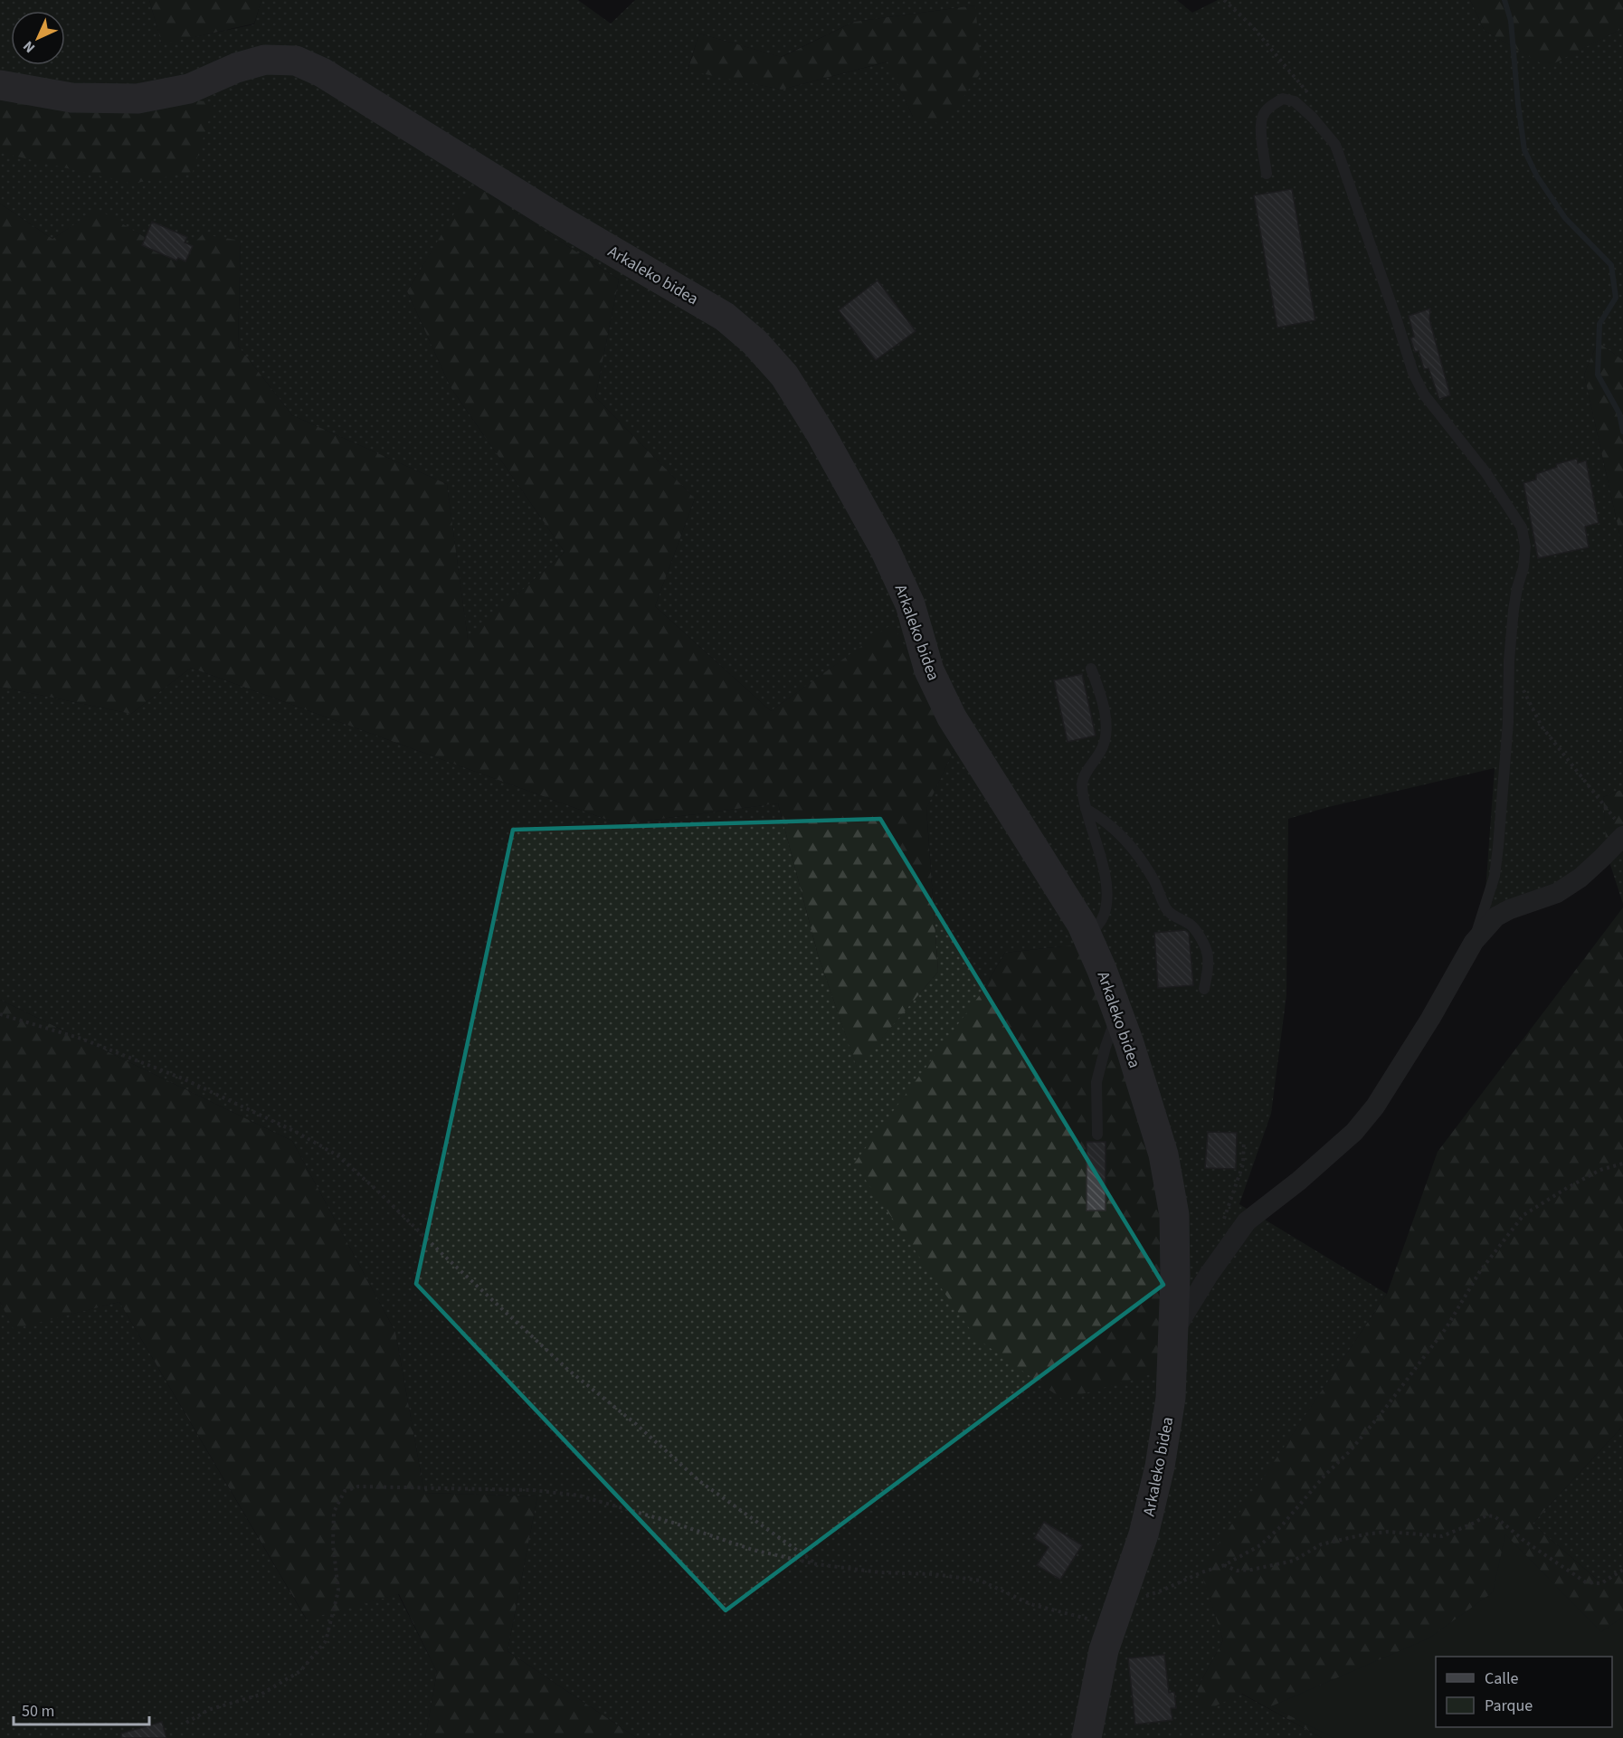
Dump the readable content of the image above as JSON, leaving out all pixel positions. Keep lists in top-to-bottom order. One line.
{"streets":{"street":["Arkaleko bidea"]},"legend":["Calle","Parque"],"scale_bar":"50 m","north":"bottom left"}
